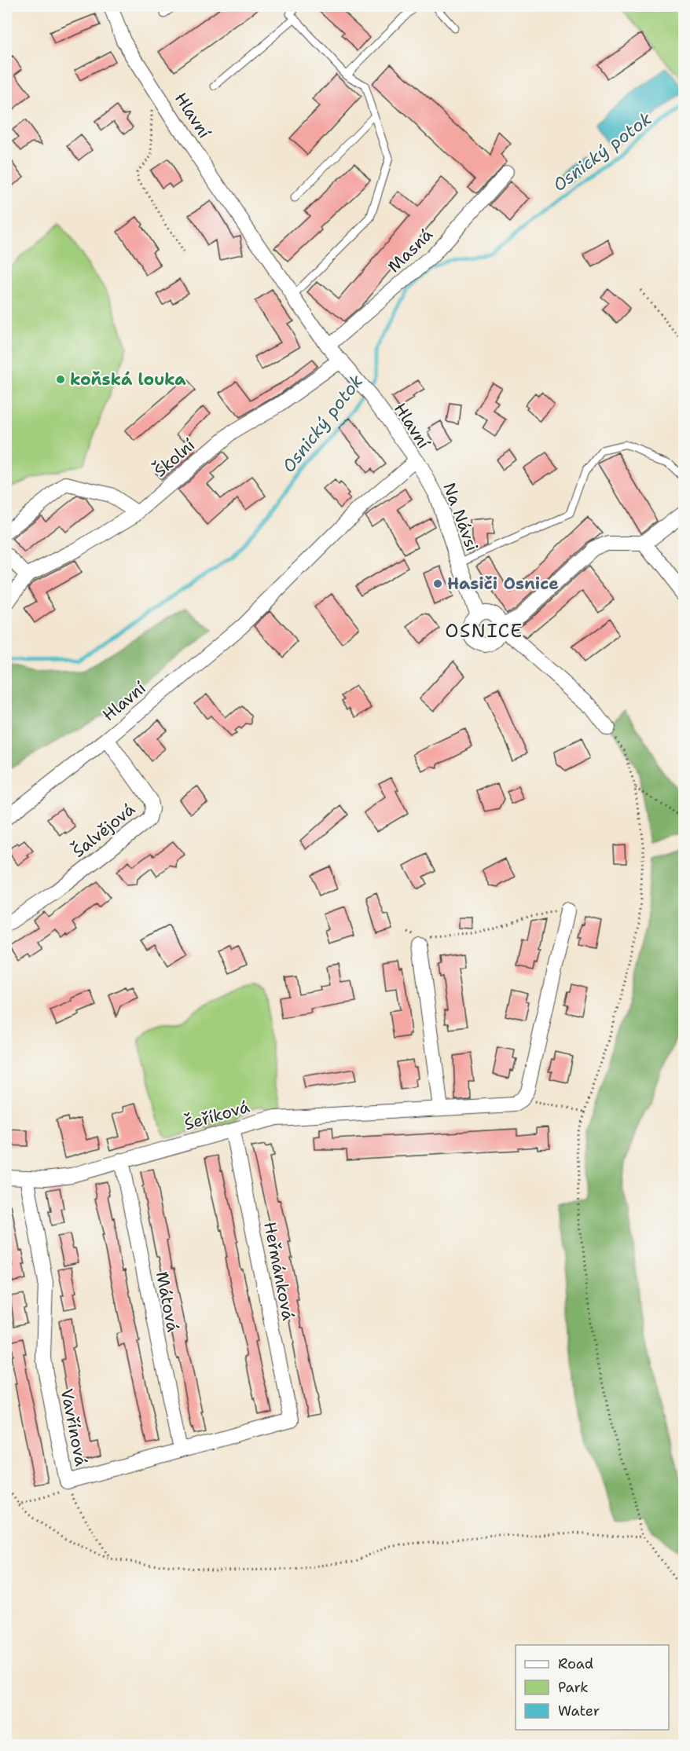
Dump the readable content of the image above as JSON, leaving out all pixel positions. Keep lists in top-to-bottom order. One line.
{"streets":{"street":["Hlavní","Masná","Školní","Na Návsi","Šalvějová","Šeříková","Heřmánková","Mátová","Vavřínová"]},"crossings":[["Hlavní","Masná"],["Hlavní","Školní"],["Hlavní","Na Návsi"],["Hlavní","Šalvějová"],["Šeříková","Heřmánková"],["Šeříková","Mátová"],["Šeříková","Vavřínová"],["Heřmánková","Vavřínová"],["Mátová","Vavřínová"]],"districts":["OSNICE"],"water":["Osnický potok"],"places":["koňská louka","Hasiči Osnice"],"legend":["Road","Park","Water"]}
